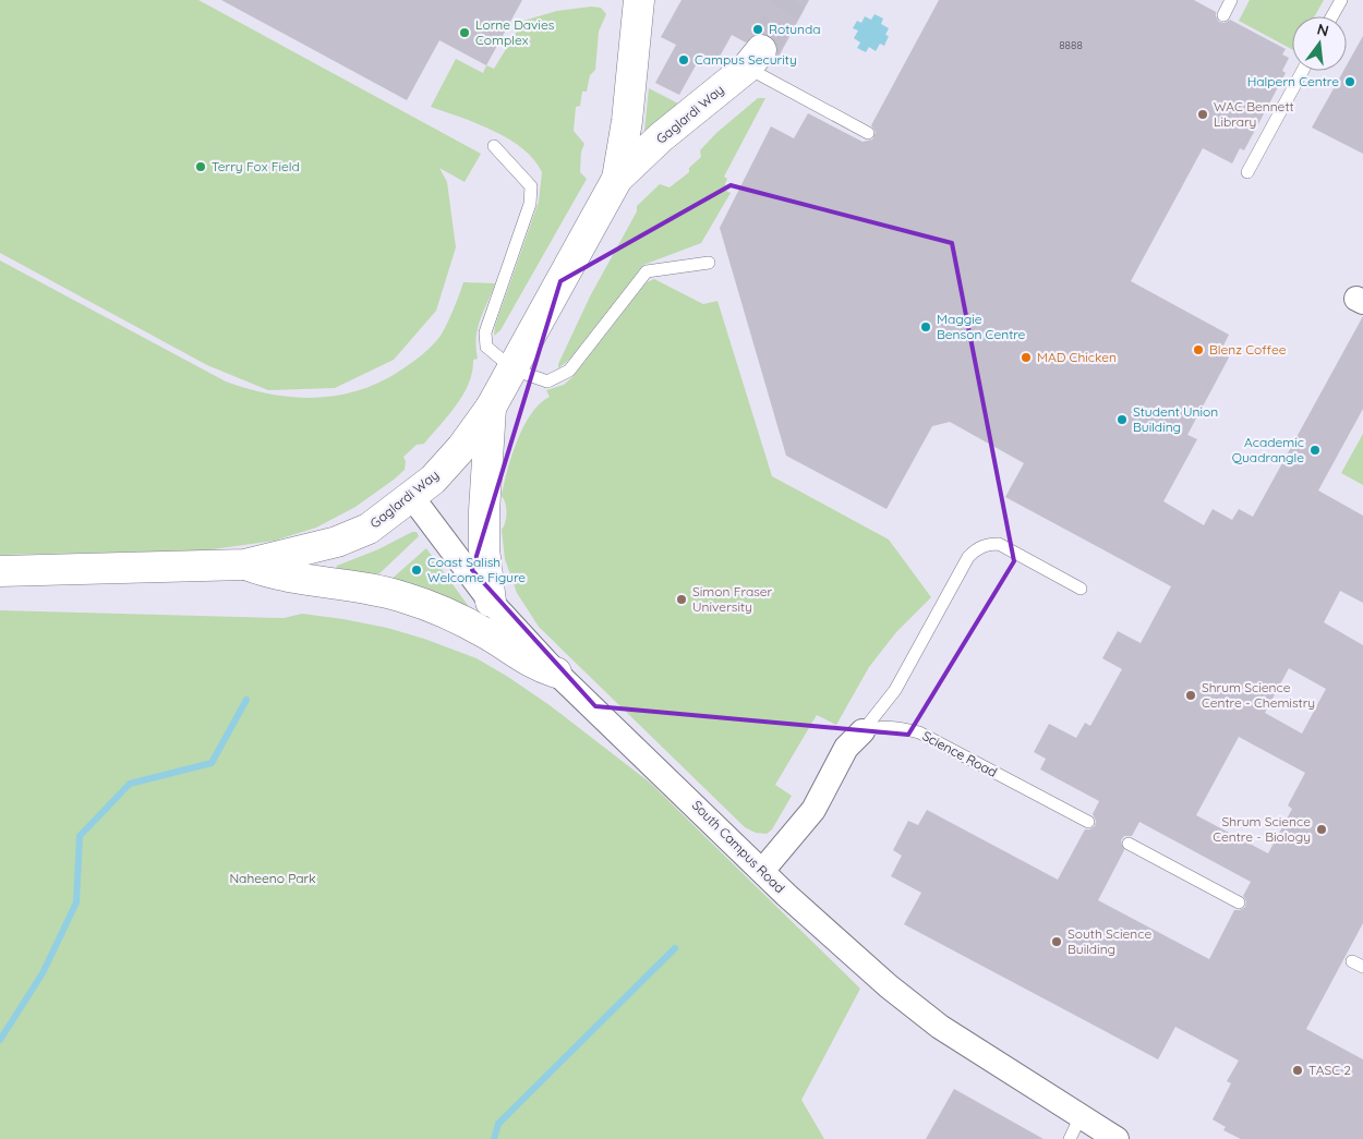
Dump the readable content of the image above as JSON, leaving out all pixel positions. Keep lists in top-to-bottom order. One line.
{"streets":{"street":["Gaglardi Way","South Campus Road"],"lane":["Science Road"]},"crossings":[["Gaglardi Way","South Campus Road"]],"parks":["Naheeno Park"],"places":["Rotunda","Lorne Davies Complex","Campus Security","Halpern Centre","WAC Bennett Library","Terry Fox Field","Maggie Benson Centre","Blenz Coffee","MAD Chicken","Student Union Building","Academic Quadrangle","Coast Salish Welcome Figure","Simon Fraser University","Shrum Science Centre - Chemistry","Shrum Science Centre - Biology","South Science Building","TASC 2"],"house_numbers":["8888"],"north":"top"}
